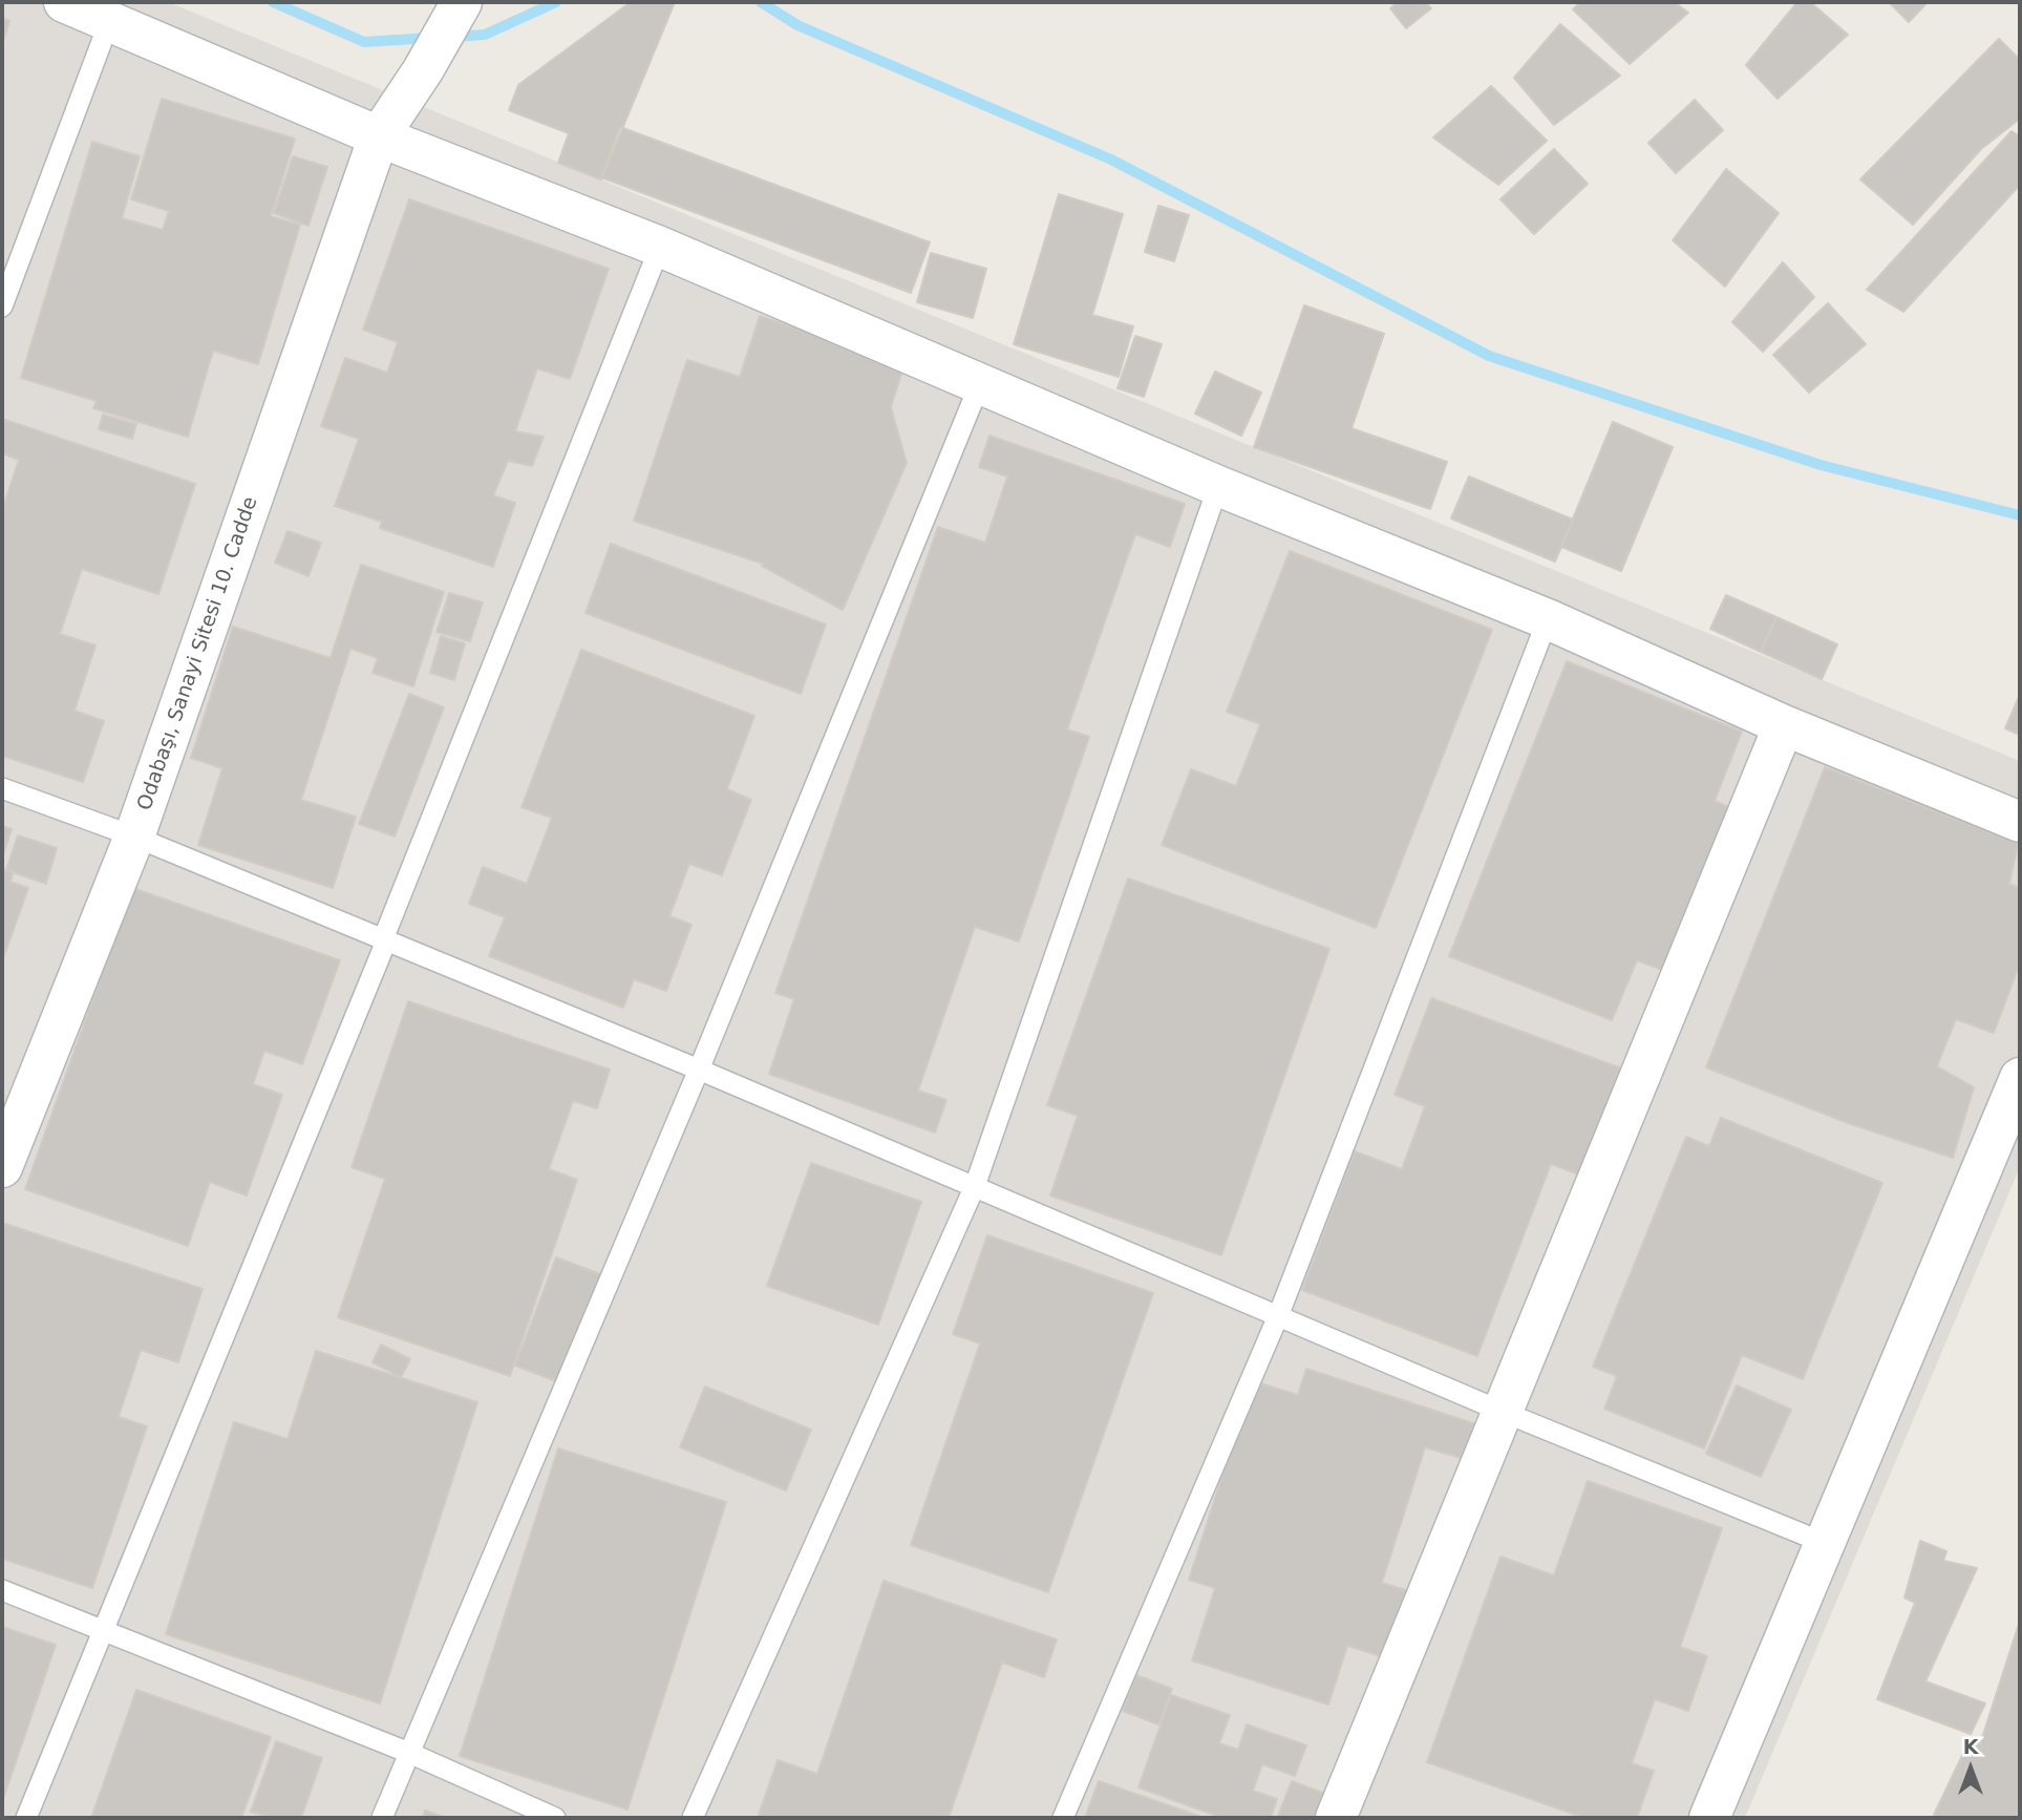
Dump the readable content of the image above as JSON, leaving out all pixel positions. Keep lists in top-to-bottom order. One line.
{"streets":{"street":["Odabaşı, Sanayi Sitesi 10. Cadde"]},"north":"top"}
